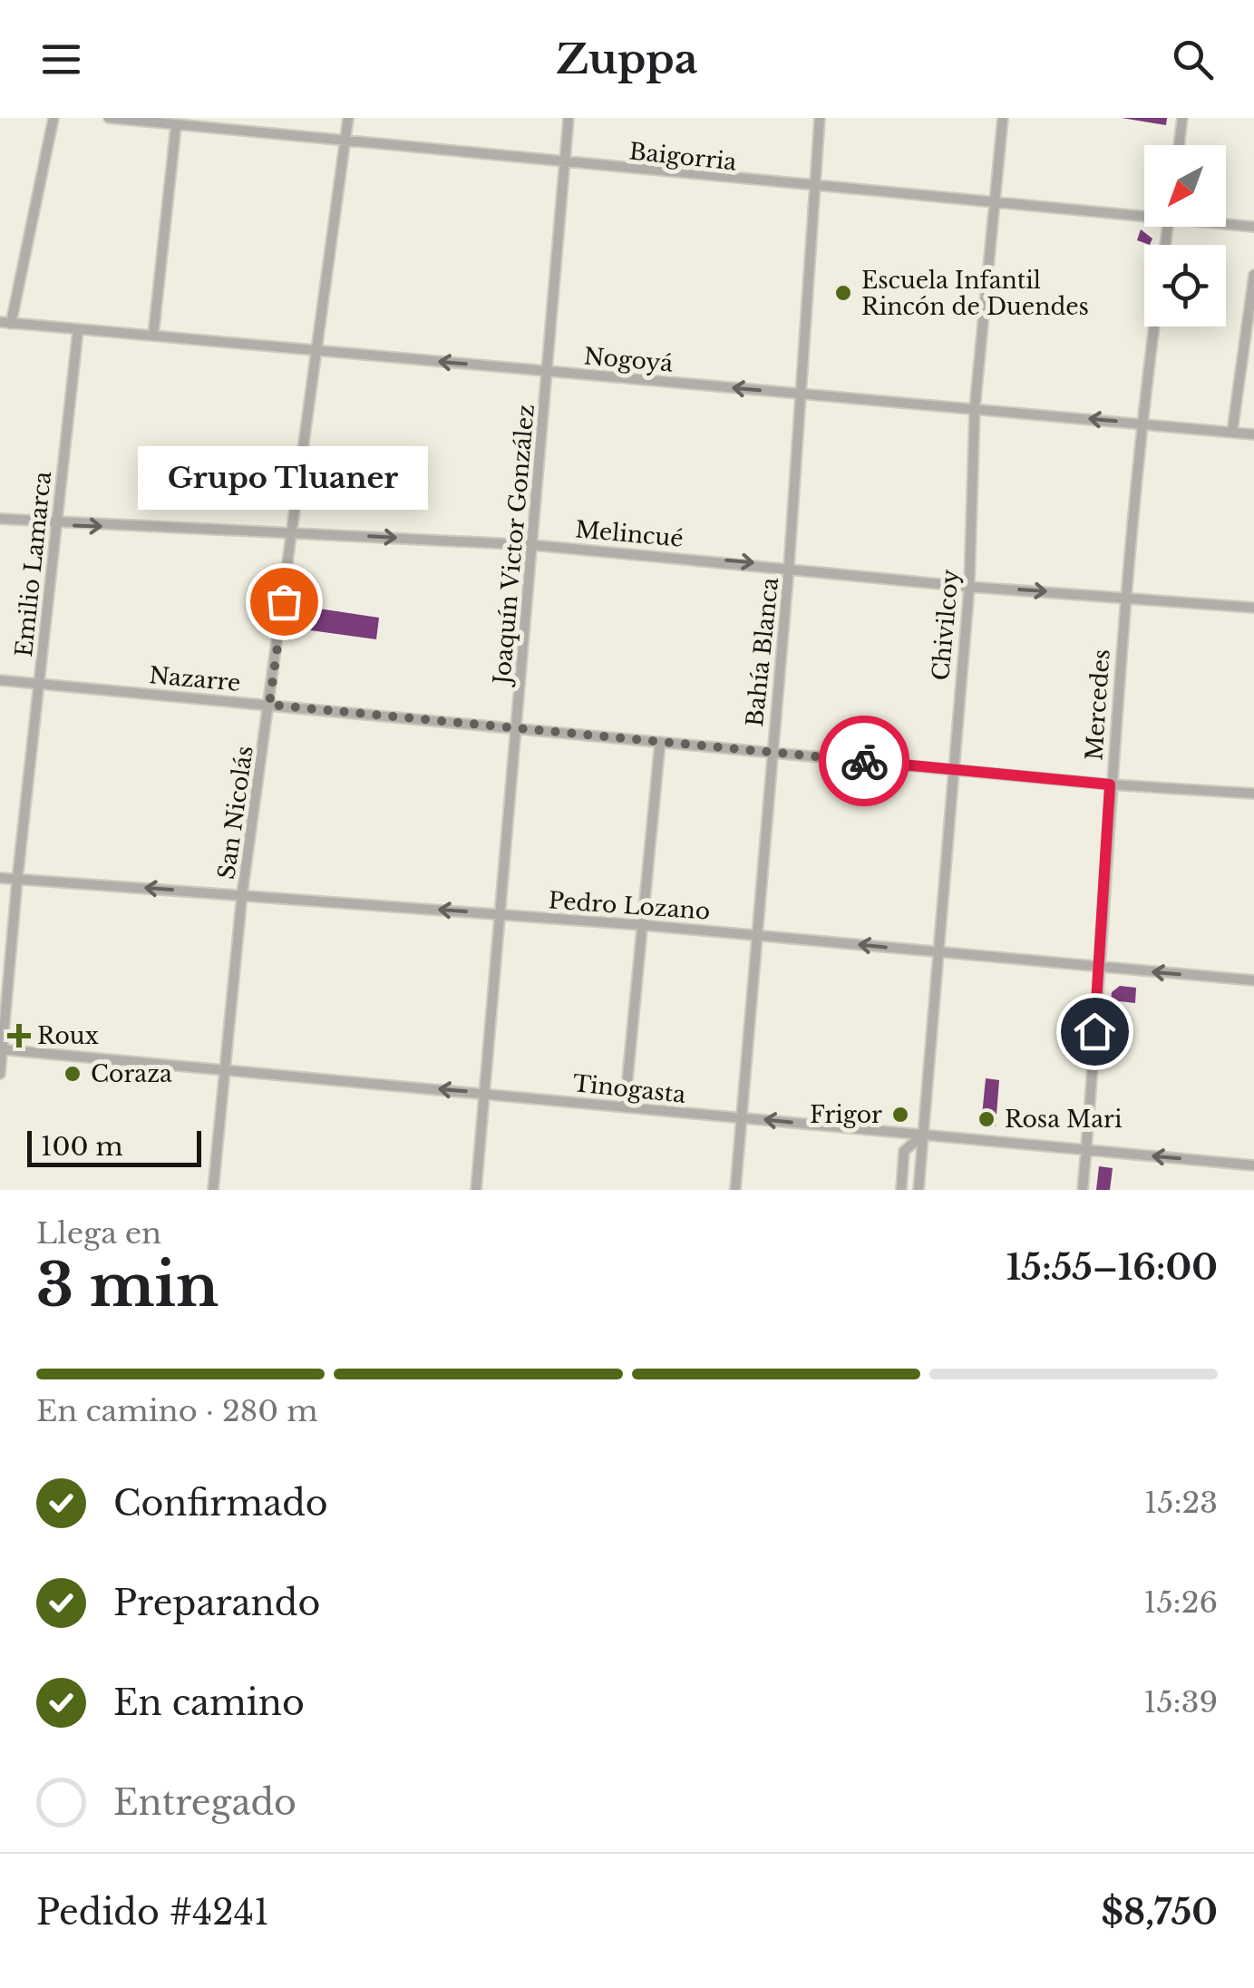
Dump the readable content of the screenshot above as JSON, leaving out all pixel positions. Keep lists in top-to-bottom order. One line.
{"streets":{"street":["Baigorria","Nogoyá","Melincué","Joaquín Victor González","Emilio Lamarca","Chivilcoy","Bahía Blanca","Nazarre","Mercedes","San Nicolás","Pedro Lozano","Tinogasta"]},"crossings":[["Baigorria","Joaquín Victor González"],["Baigorria","Chivilcoy"],["Baigorria","Bahía Blanca"],["Baigorria","San Nicolás"],["Nogoyá","Joaquín Victor González"],["Nogoyá","Emilio Lamarca"],["Nogoyá","Chivilcoy"],["Nogoyá","Bahía Blanca"],["Nogoyá","Mercedes"],["Nogoyá","San Nicolás"],["Melincué","Joaquín Victor González"],["Melincué","Emilio Lamarca"],["Melincué","Chivilcoy"],["Melincué","Bahía Blanca"],["Melincué","Mercedes"],["Melincué","San Nicolás"],["Joaquín Victor González","Nazarre"],["Joaquín Victor González","Pedro Lozano"],["Joaquín Victor González","Tinogasta"],["Emilio Lamarca","Nazarre"],["Emilio Lamarca","Pedro Lozano"],["Emilio Lamarca","Tinogasta"],["Chivilcoy","Nazarre"],["Chivilcoy","Pedro Lozano"],["Chivilcoy","Tinogasta"],["Bahía Blanca","Nazarre"],["Bahía Blanca","Pedro Lozano"],["Bahía Blanca","Tinogasta"],["Nazarre","Mercedes"],["Nazarre","San Nicolás"],["Mercedes","Pedro Lozano"],["Mercedes","Tinogasta"],["San Nicolás","Pedro Lozano"],["San Nicolás","Tinogasta"]],"one_way":["Nogoyá","Melincué","Pedro Lozano","Tinogasta"],"places":{"other":["Escuela Infantil Rincón de Duendes","Grupo Tluaner","Coraza","Frigor","Rosa Mari"],"health":["Roux"]},"scale_bar":"100 m","north":"bottom left","page":{"header":"Zuppa","bubble":"Grupo Tluaner","scale":"100 m","heading":["3 min","Llega en","15:55–16:00"],"panel":["Pedido #4241","$8,750"],"bar":"En camino · 280 m","list":[["Confirmado","15:23"],["Preparando","15:26"],["En camino","15:39"],"Entregado"]}}
